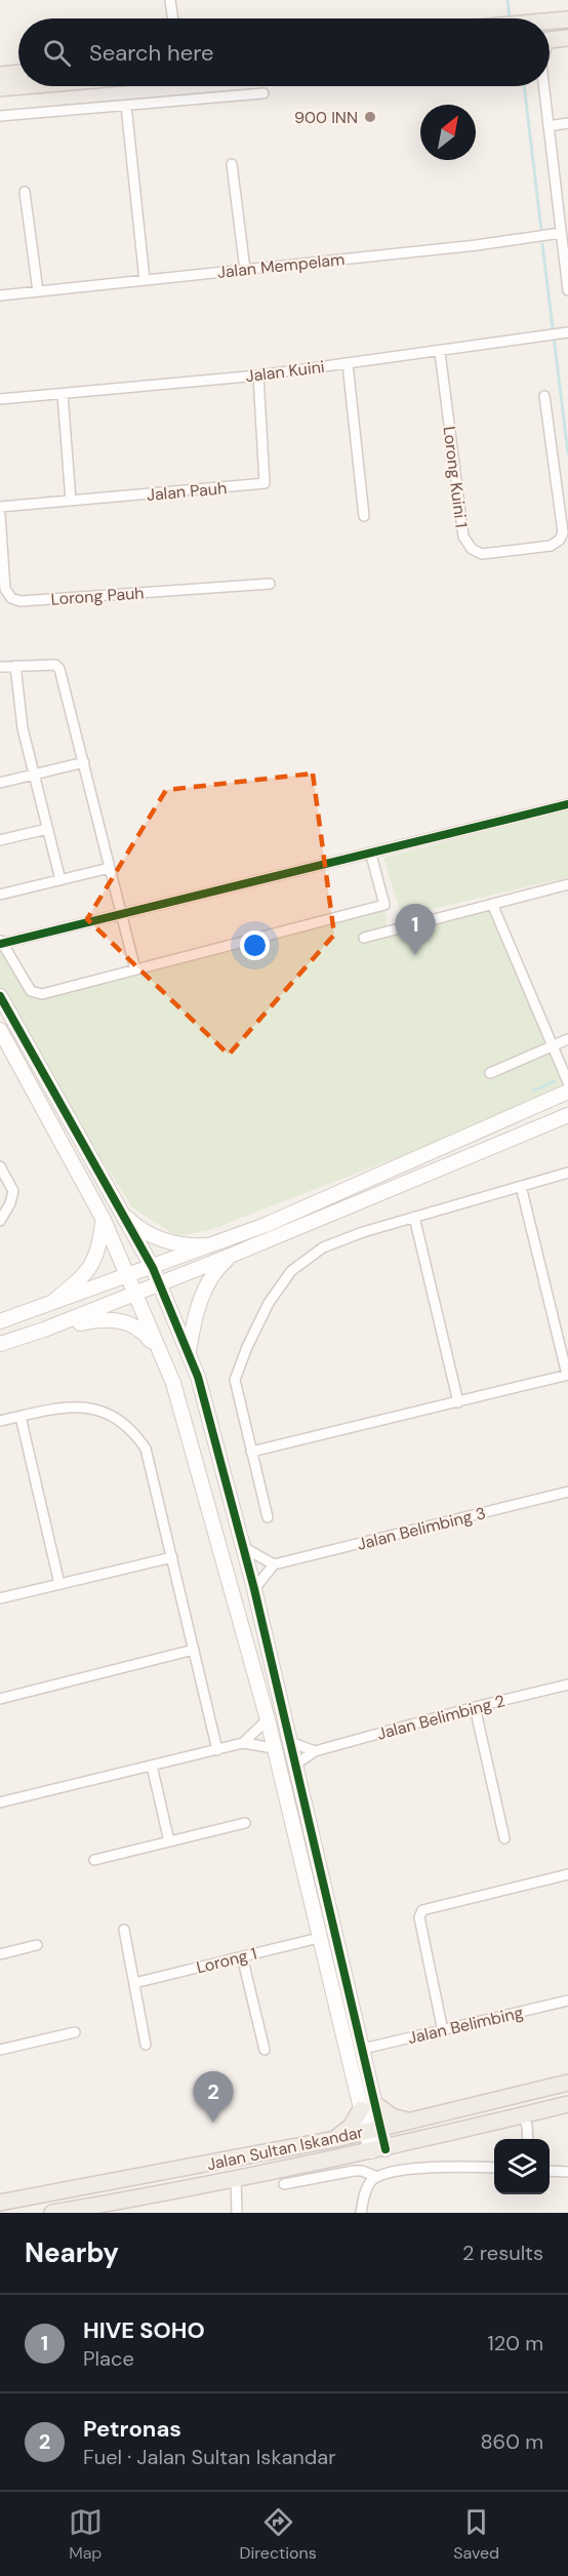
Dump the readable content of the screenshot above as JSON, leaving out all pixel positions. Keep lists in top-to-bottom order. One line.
{"streets":{"main road":["Jalan Sultan Iskandar"],"street":["Jalan Mempelam","Jalan Kuini","Lorong Kuini 1","Jalan Pauh","Lorong Pauh","Jalan Belimbing 3","Jalan Belimbing 2","Lorong 1","Jalan Belimbing"]},"crossings":[["Jalan Kuini","Lorong Kuini 1"],["Jalan Kuini","Jalan Pauh"]],"places":["900 INN"],"north":"top right","page":{"search":"Search here","pins":["1","2"],"heading":["Nearby","2 results"],"list":[{"mark":"1","name":"HIVE SOHO","note":"Place","value":"120 m"},{"mark":"2","name":"Petronas","note":"Fuel · Jalan Sultan Iskandar","value":"860 m"}],"nav":["Map","Directions","Saved"]}}
